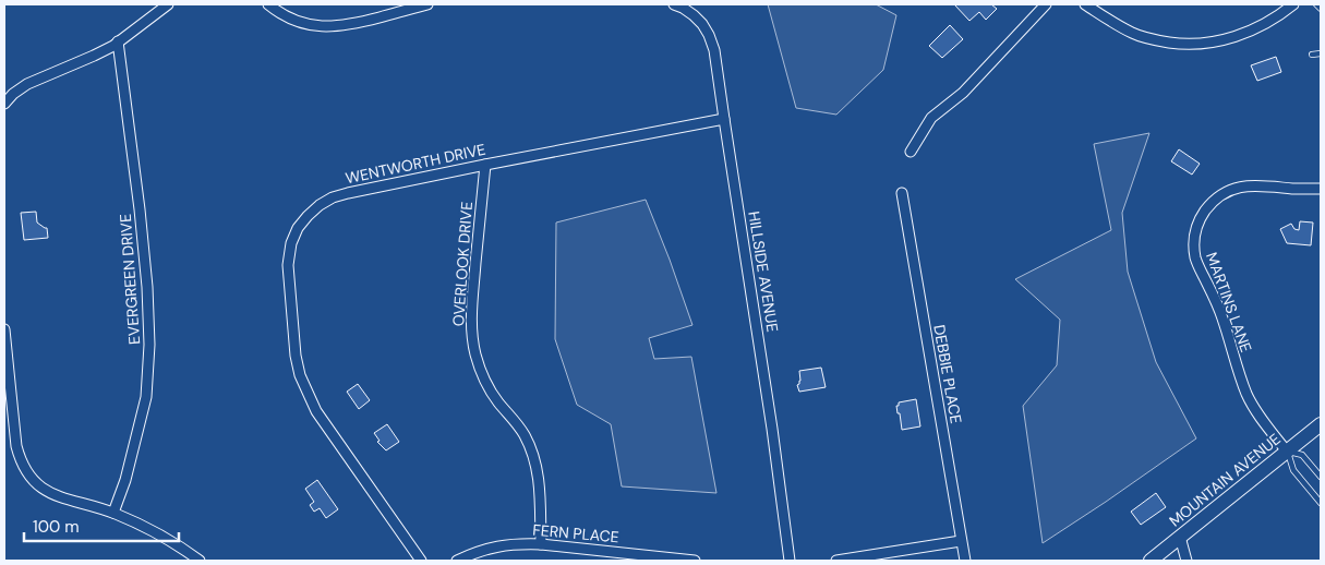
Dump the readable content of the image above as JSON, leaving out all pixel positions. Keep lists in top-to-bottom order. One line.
{"streets":{"main road":["MOUNTAIN AVENUE"],"street":["WENTWORTH DRIVE","OVERLOOK DRIVE","HILLSIDE AVENUE","EVERGREEN DRIVE","MARTINS LANE","DEBBIE PLACE","FERN PLACE"]},"crossings":[["WENTWORTH DRIVE","OVERLOOK DRIVE"],["WENTWORTH DRIVE","HILLSIDE AVENUE"],["OVERLOOK DRIVE","FERN PLACE"],["MARTINS LANE","MOUNTAIN AVENUE"]],"scale_bar":"100 m"}
